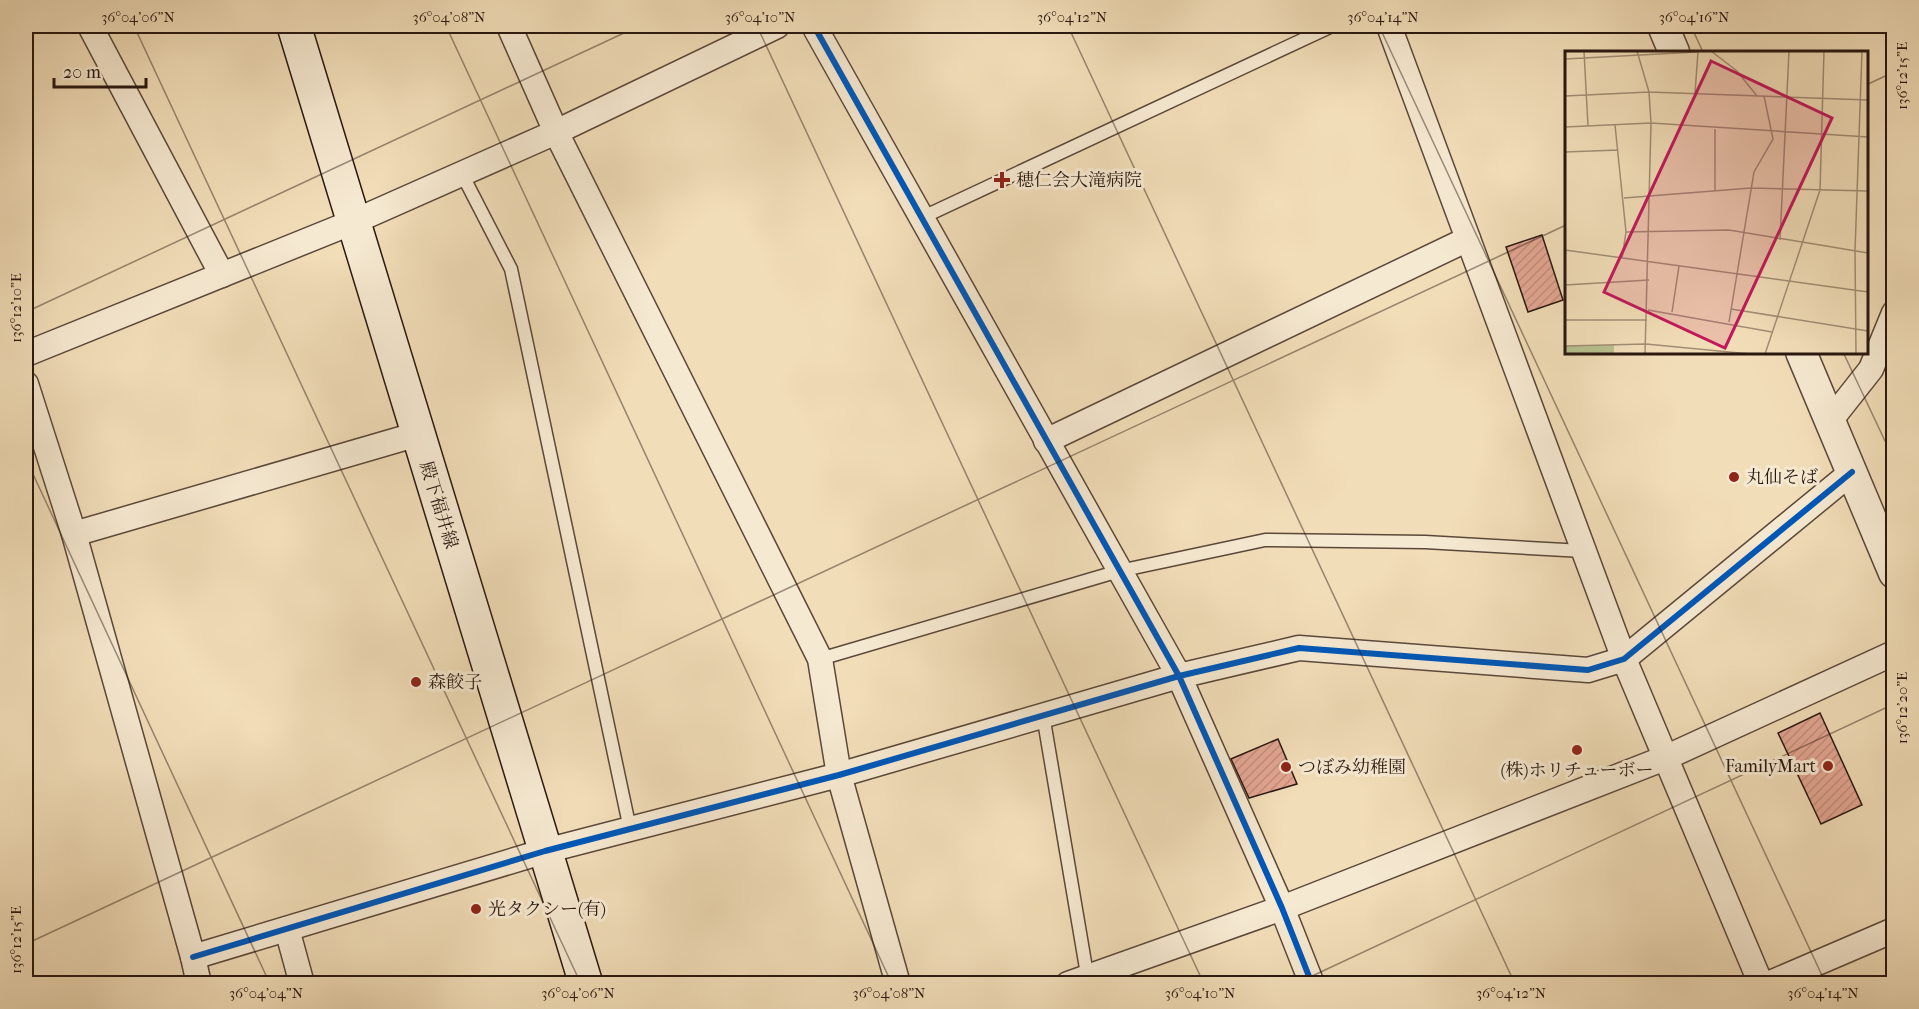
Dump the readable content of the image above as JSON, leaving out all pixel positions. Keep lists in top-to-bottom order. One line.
{"streets":{"main road":["殿下福井線"]},"places":{"health":["穂仁会大滝病院"],"other":["丸仙そば","森餃子","(株)ホリチューボー","FamilyMart","つぼみ幼稚園","光タクシー(有)"]},"scale_bar":"20 m","coordinates":["36°04'06\"N","36°04'08\"N","36°04'10\"N","36°04'12\"N","36°04'14\"N","36°04'16\"N","136°12'15\"E","136°12'10\"E","136°12'20\"E","36°04'04\"N"]}
